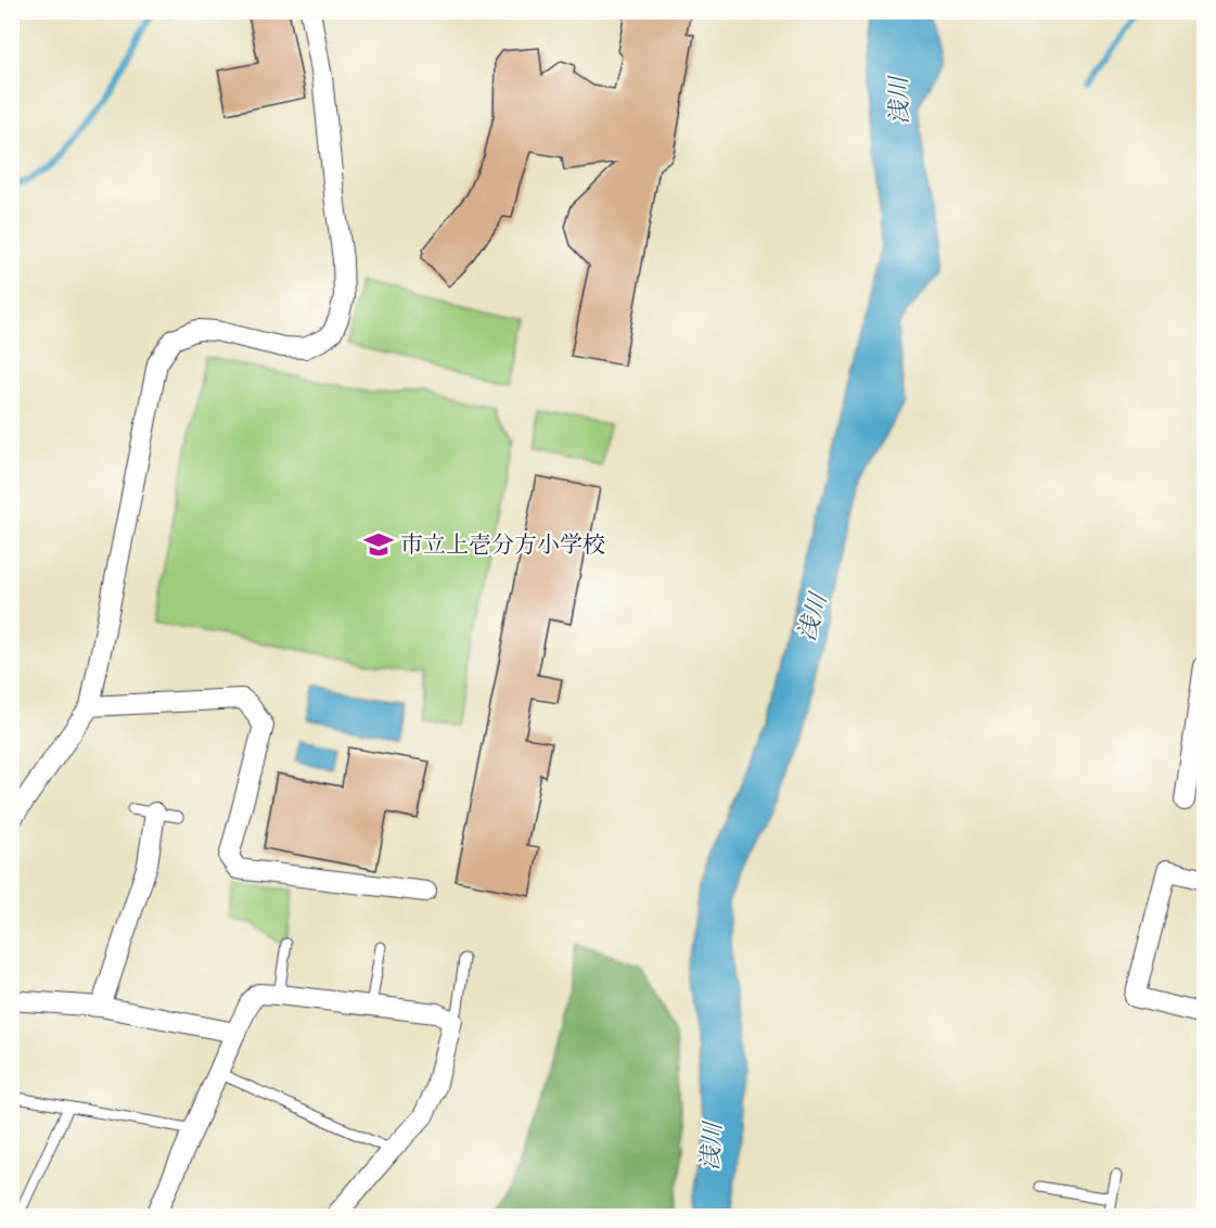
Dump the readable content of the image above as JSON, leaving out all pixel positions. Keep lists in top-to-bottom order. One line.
{"water":["浅川"],"places":{"school or university":["市立上壱分方小学校"]}}
